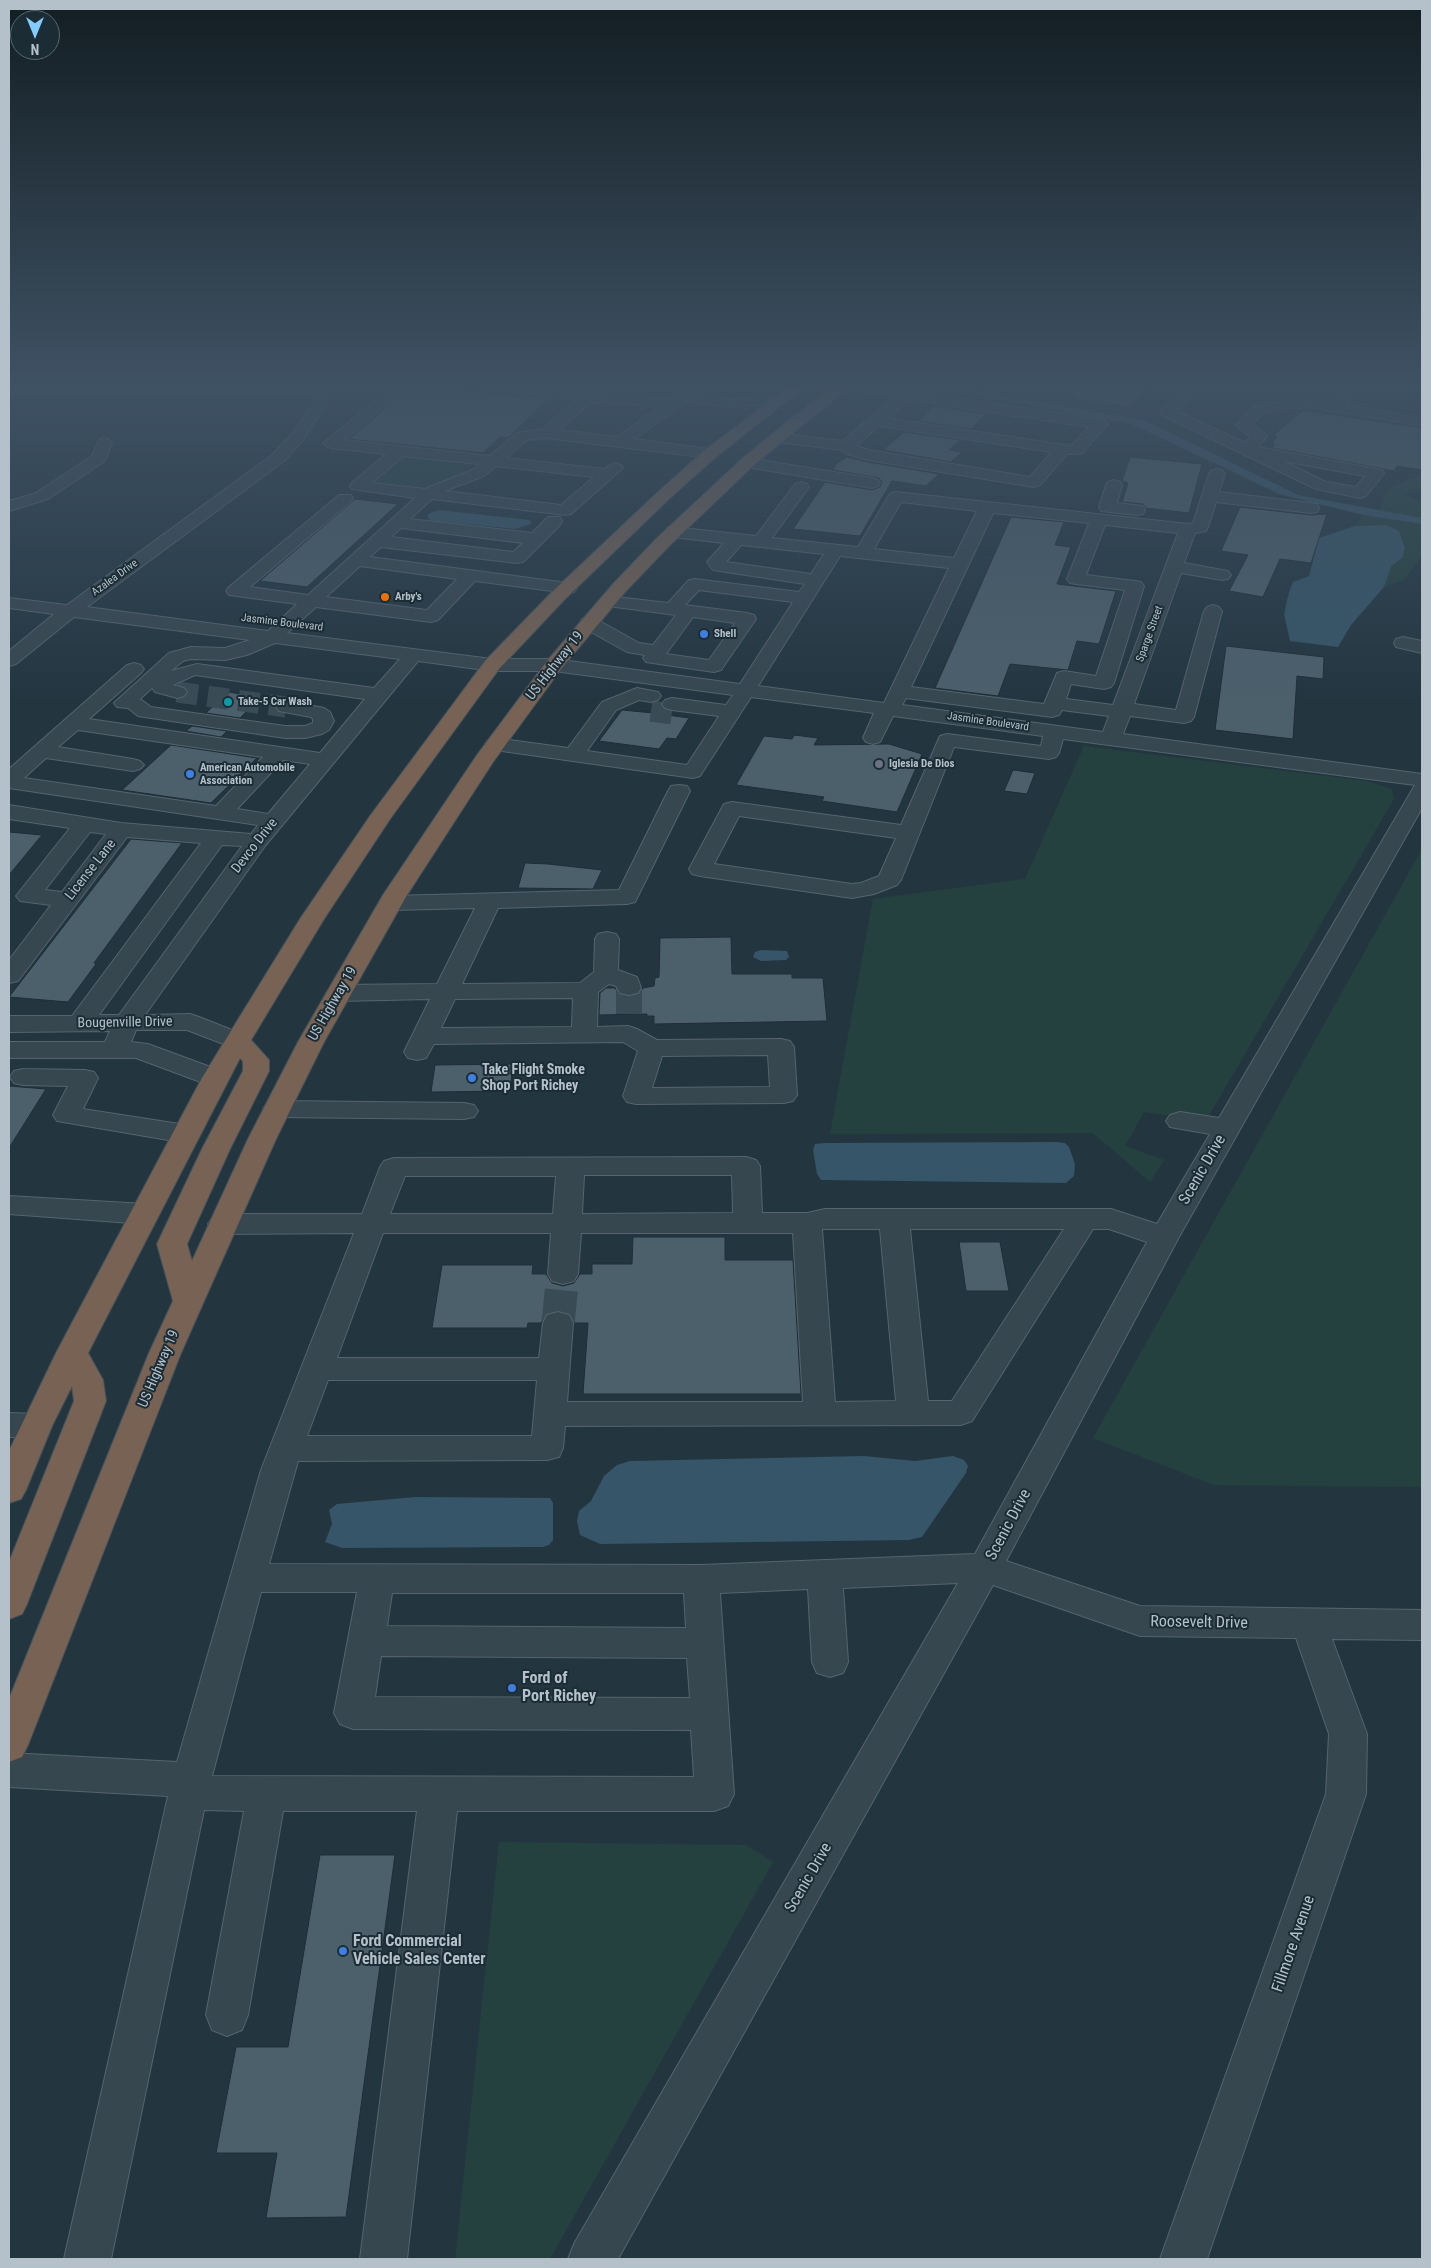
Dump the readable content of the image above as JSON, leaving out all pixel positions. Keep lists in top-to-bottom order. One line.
{"streets":{"highway":["US Highway 19"],"street":["Azalea Drive","Jasmine Boulevard","Sparge Street","Devco Drive","License Lane","Bougenville Drive","Scenic Drive","Roosevelt Drive","Fillmore Avenue"]},"crossings":[["Azalea Drive","Jasmine Boulevard"],["Jasmine Boulevard","Sparge Street"],["Jasmine Boulevard","US Highway 19"],["Jasmine Boulevard","Devco Drive"],["Devco Drive","Bougenville Drive"],["Scenic Drive","Roosevelt Drive"],["Roosevelt Drive","Fillmore Avenue"]],"places":["Arby's","Shell","Take-5 Car Wash","Iglesia De Dios","American Automobile Association","Take Flight Smoke Shop Port Richey","Ford of Port Richey","Ford Commercial Vehicle Sales Center"],"north":"bottom"}
